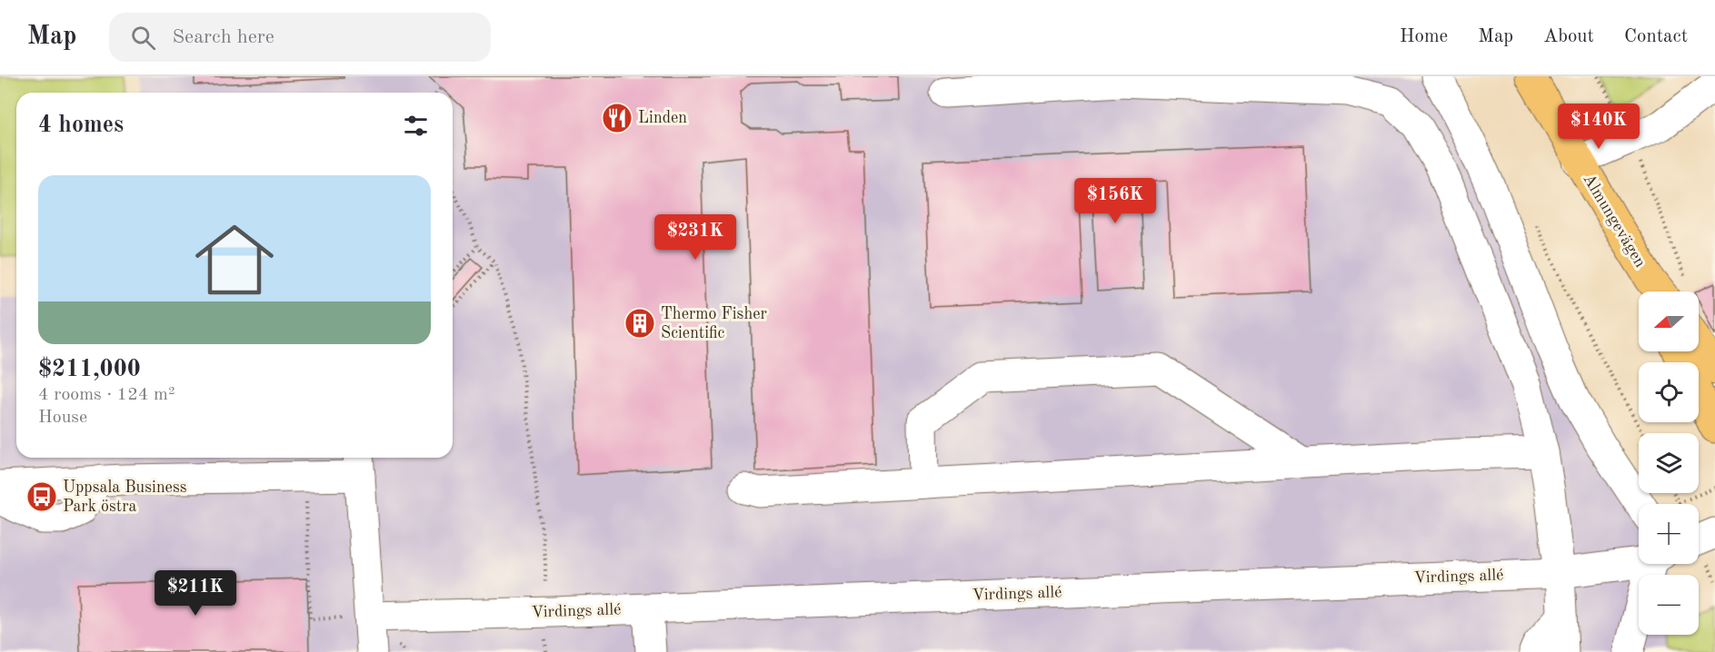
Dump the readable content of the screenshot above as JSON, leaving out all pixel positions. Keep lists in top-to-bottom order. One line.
{"streets":{"main road":["Almungevägen"],"street":["Virdings allé"]},"places":{"restaurant":["Linden"],"building":["Thermo Fisher Scientific"],"bus stop":["Uppsala Business Park östra"]},"north":"left","page":{"header":"Map","search":"Search here","nav":["Home","Map","About","Contact"],"heading":"4 homes","price":["$140K","$156K","$231K","$211K"],"list":[{"name":"$211,000","note":"4 rooms · 124 m² · House"}],"map_buttons":["+","−"]}}
